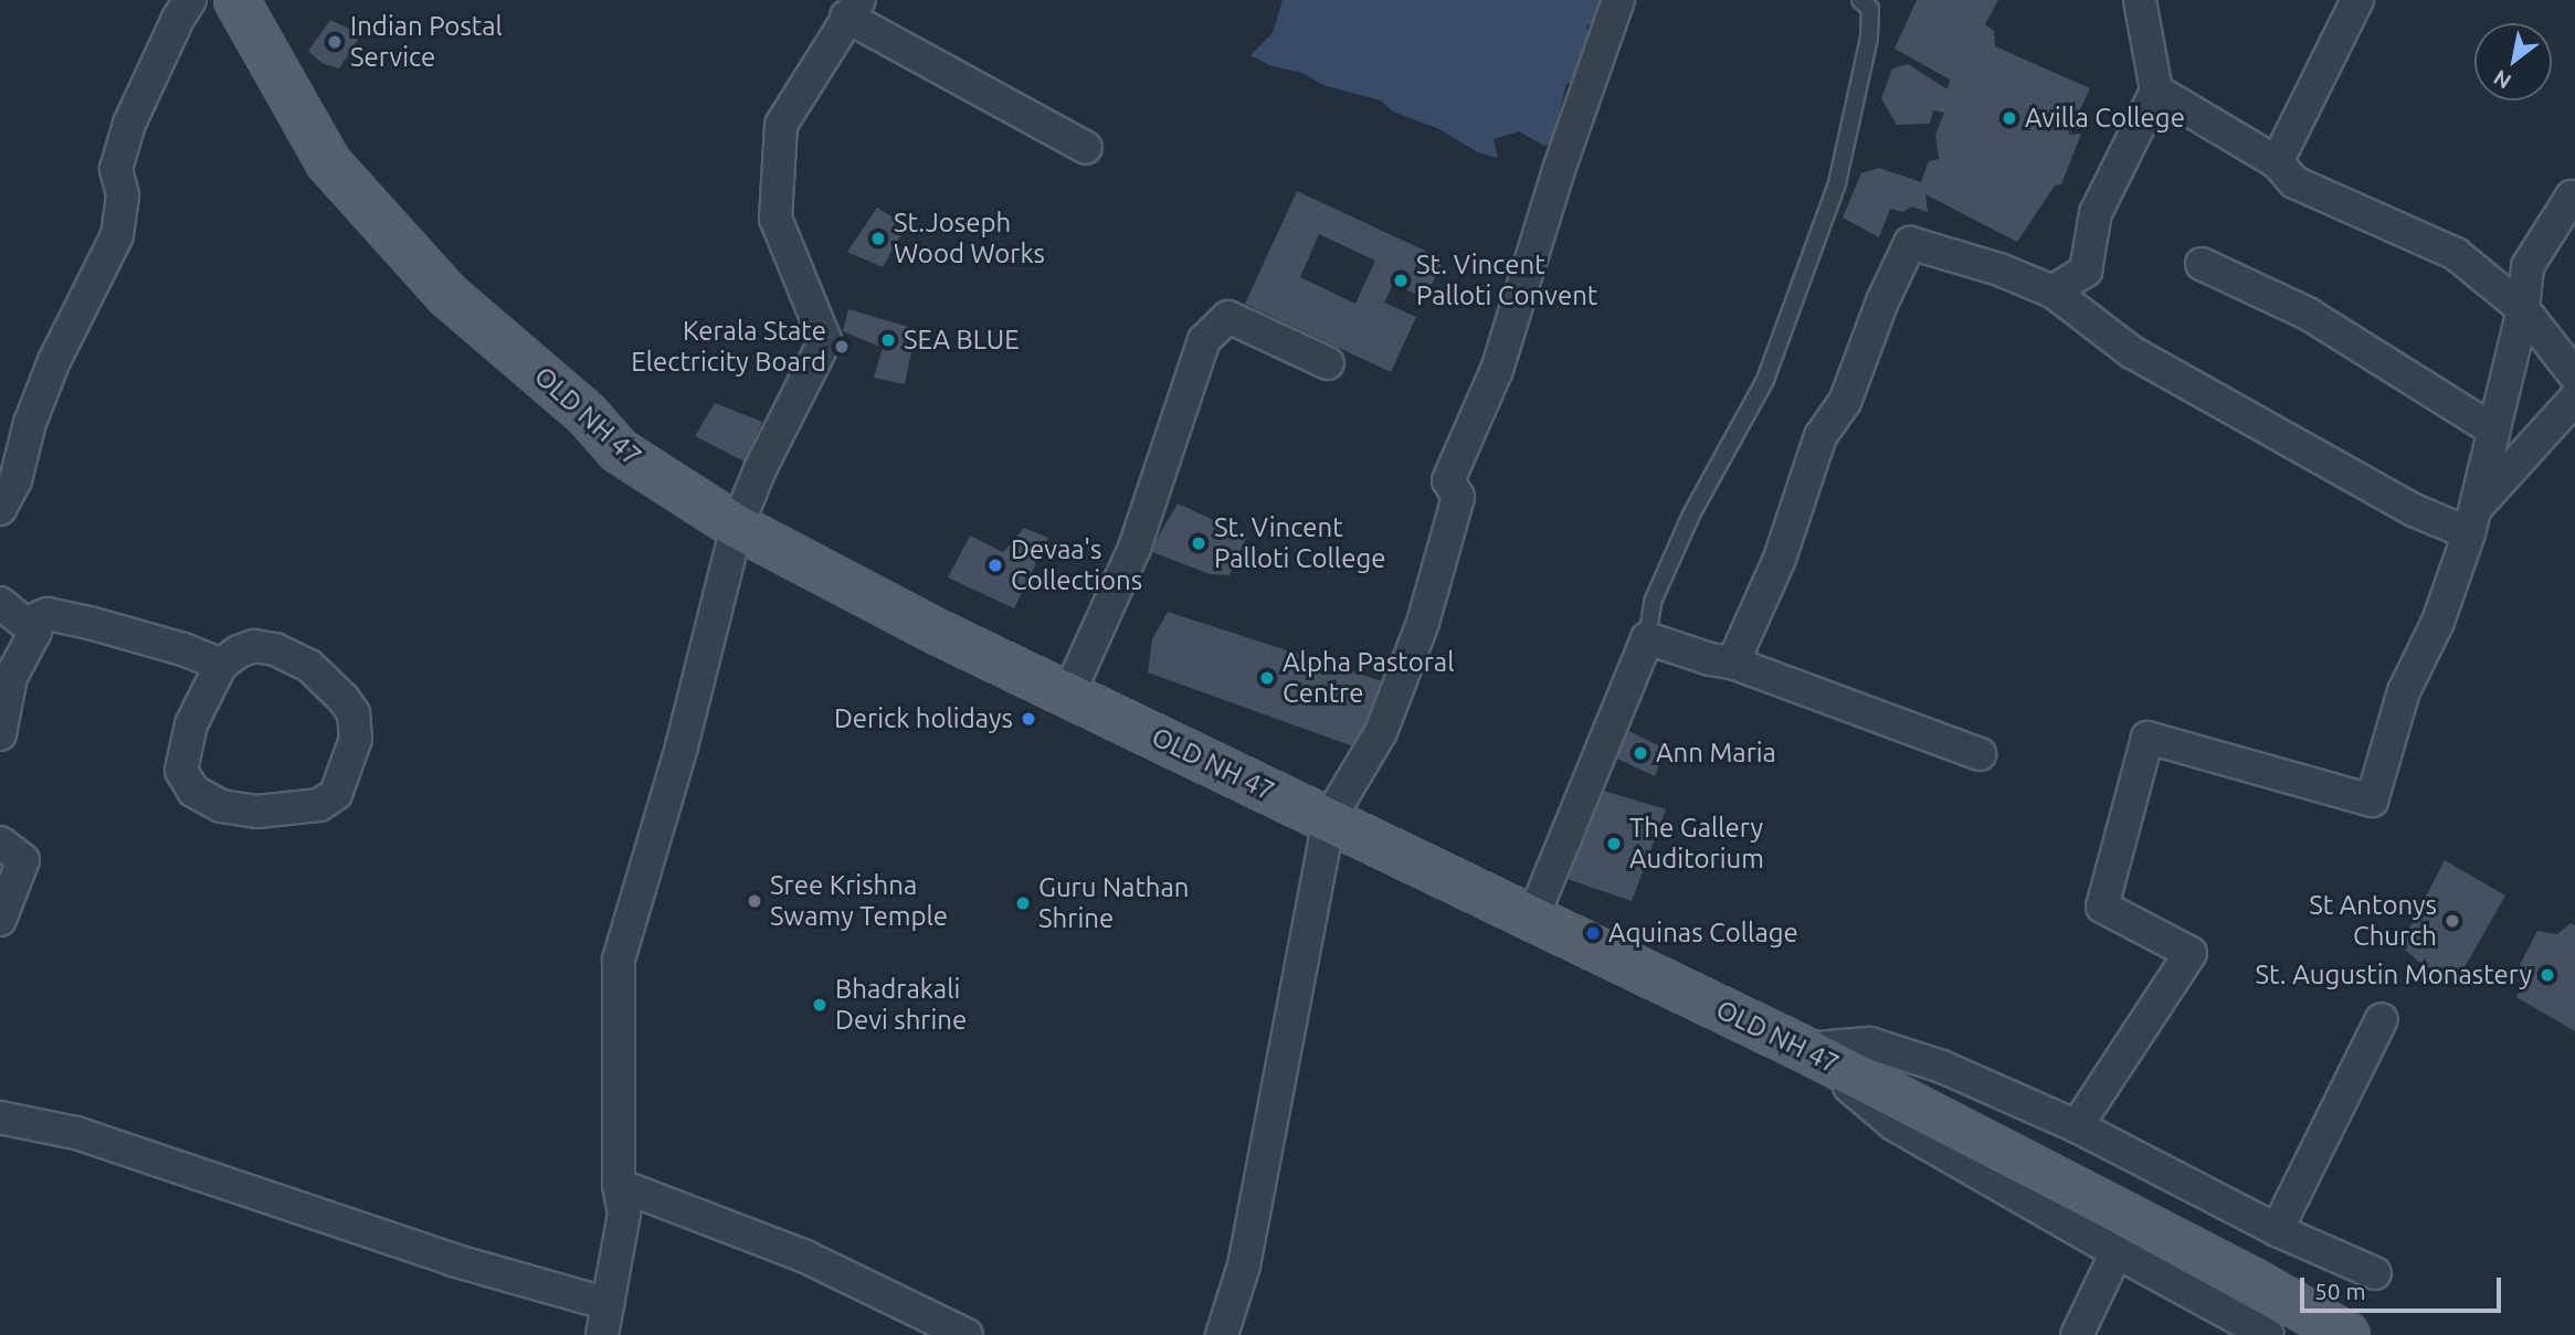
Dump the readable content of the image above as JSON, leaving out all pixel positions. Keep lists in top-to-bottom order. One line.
{"streets":{"main road":["OLD NH 47"]},"places":["Indian Postal Service","Avilla College","St.Joseph Wood Works","St. Vincent Palloti Convent","SEA BLUE","Kerala State Electricity Board","St. Vincent Palloti College","Devaa's Collections","Alpha Pastoral Centre","Derick holidays","Ann Maria","The Gallery Auditorium","Sree Krishna Swamy Temple","Guru Nathan Shrine","St Antonys Church","Aquinas Collage","St. Augustin Monastery","Bhadrakali Devi shrine"],"scale_bar":"50 m","north":"bottom left"}
